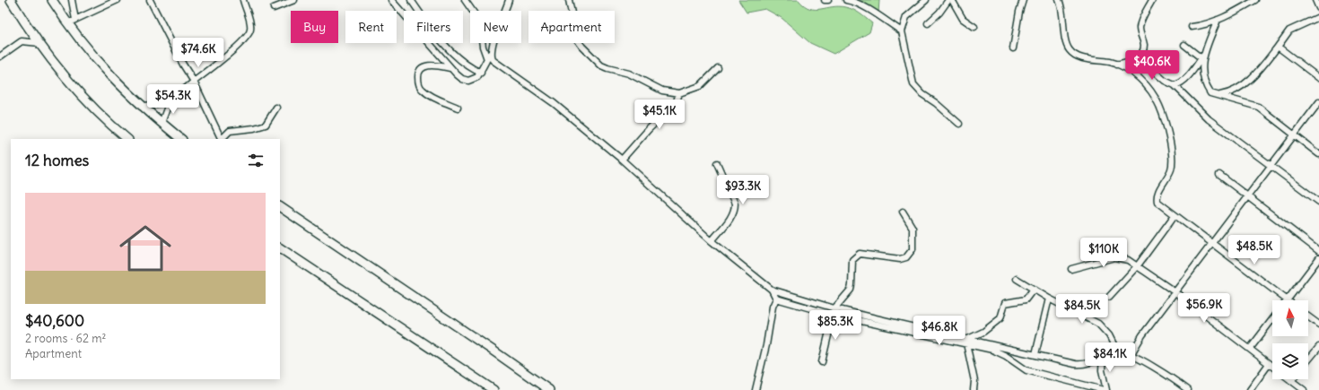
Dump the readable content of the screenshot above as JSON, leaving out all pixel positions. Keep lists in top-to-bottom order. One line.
{"north":"top","page":{"chip":["Buy","Rent","Filters","New","Apartment"],"price":["$74.6K","$40.6K","$54.3K","$45.1K","$93.3K","$48.5K","$110K","$56.9K","$84.5K","$85.3K","$46.8K","$84.1K"],"heading":"12 homes","list":[{"name":"$40,600","note":"2 rooms · 62 m² · Apartment"}]}}
